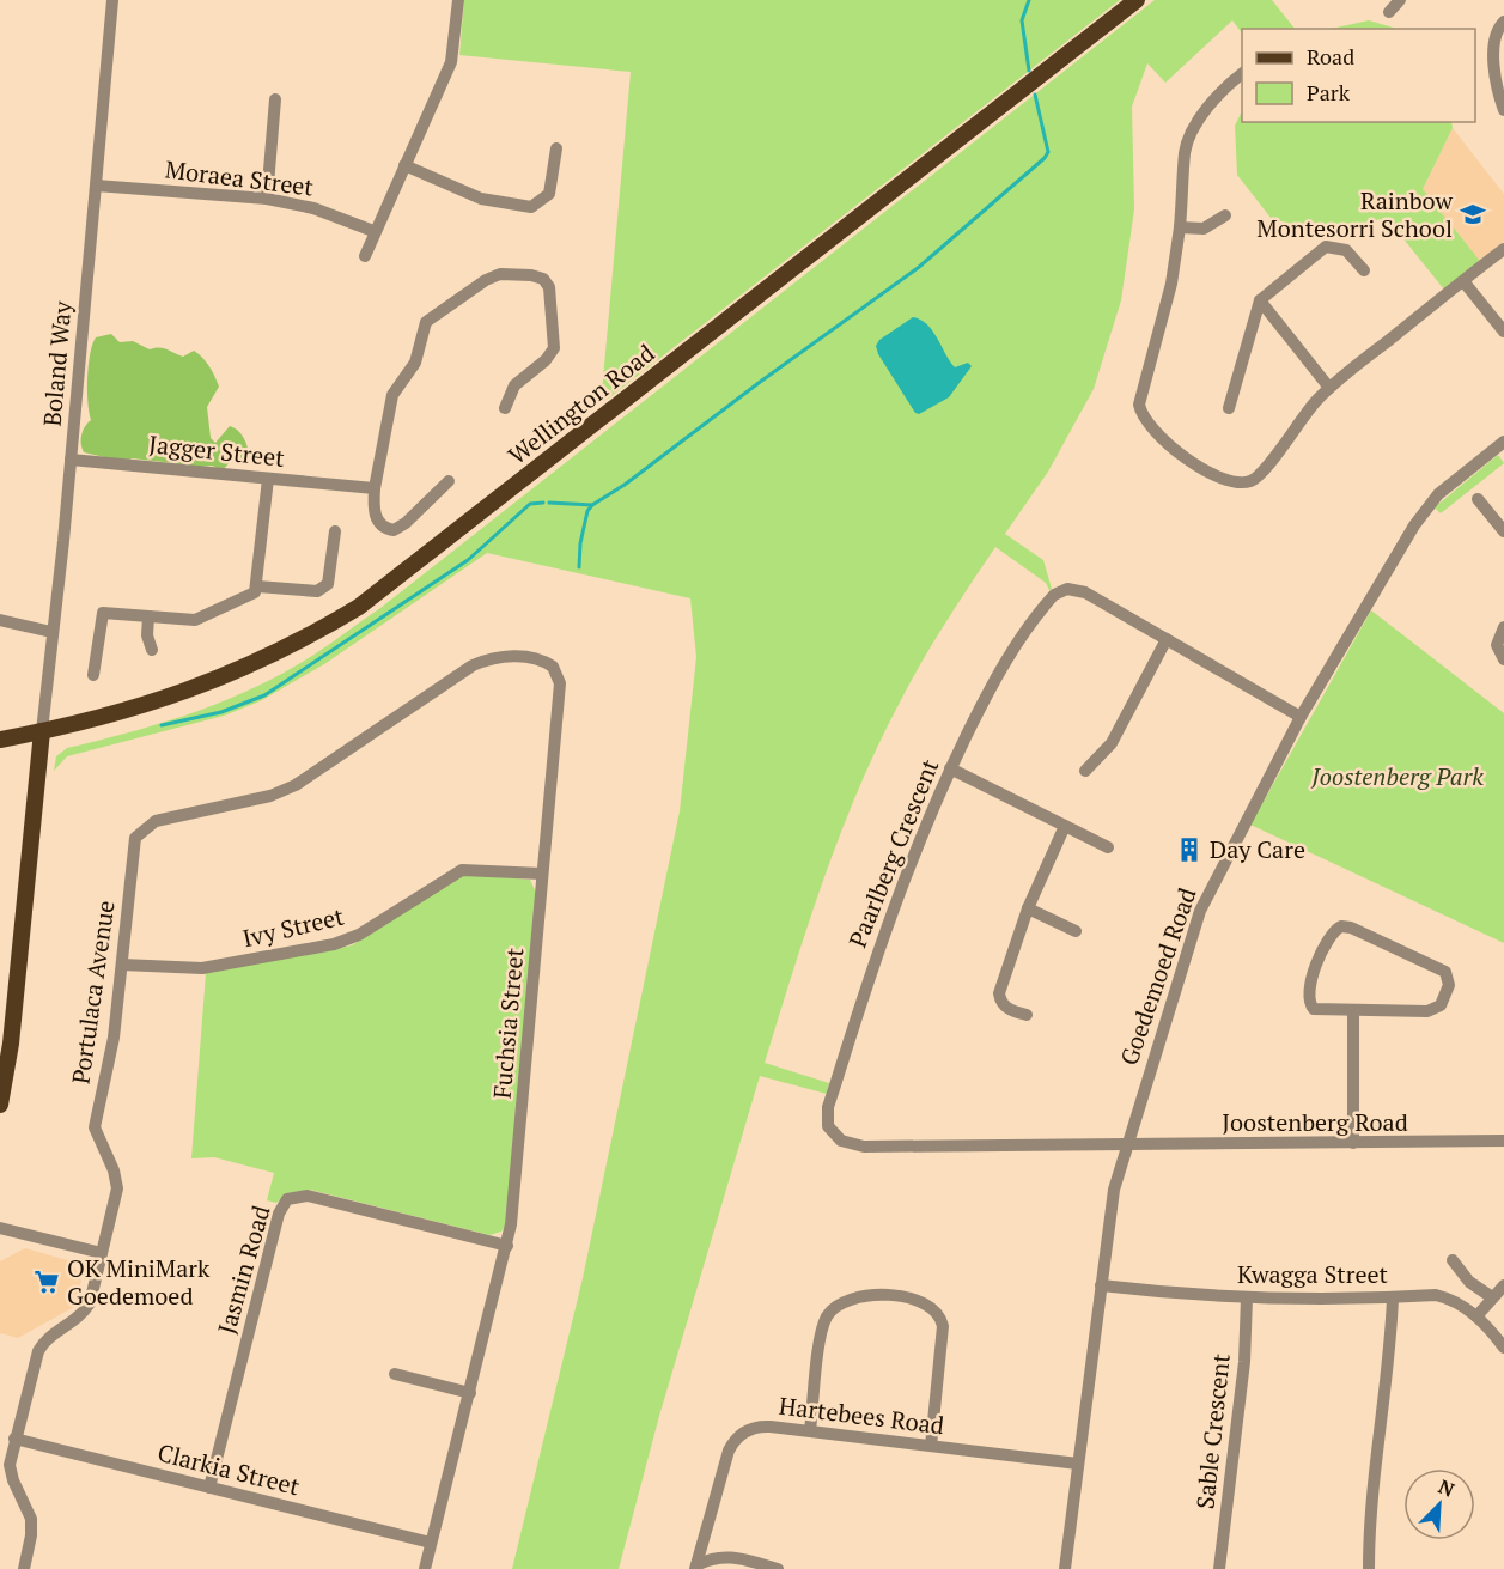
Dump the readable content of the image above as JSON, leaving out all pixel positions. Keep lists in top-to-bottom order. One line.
{"streets":{"main road":["Wellington Road"],"street":["Moraea Street","Boland Way","Jagger Street","Paarlberg Crescent","Ivy Street","Goedemoed Road","Portulaca Avenue","Fuchsia Street","Joostenberg Road","Jasmin Road","Kwagga Street","Hartebees Road","Sable Crescent","Clarkia Street"]},"crossings":[["Moraea Street","Boland Way"],["Boland Way","Wellington Road"],["Boland Way","Jagger Street"],["Paarlberg Crescent","Goedemoed Road"],["Paarlberg Crescent","Joostenberg Road"],["Ivy Street","Portulaca Avenue"],["Ivy Street","Fuchsia Street"],["Goedemoed Road","Joostenberg Road"],["Goedemoed Road","Kwagga Street"],["Goedemoed Road","Hartebees Road"],["Portulaca Avenue","Fuchsia Street"],["Portulaca Avenue","Clarkia Street"],["Fuchsia Street","Jasmin Road"],["Fuchsia Street","Clarkia Street"],["Jasmin Road","Clarkia Street"],["Kwagga Street","Sable Crescent"]],"parks":["Joostenberg Park"],"places":{"school or university":["Rainbow Montesorri School"],"building":["Day Care"],"supermarket":["OK MiniMark Goedemoed"]},"legend":["Road","Park"],"north":"top right"}
